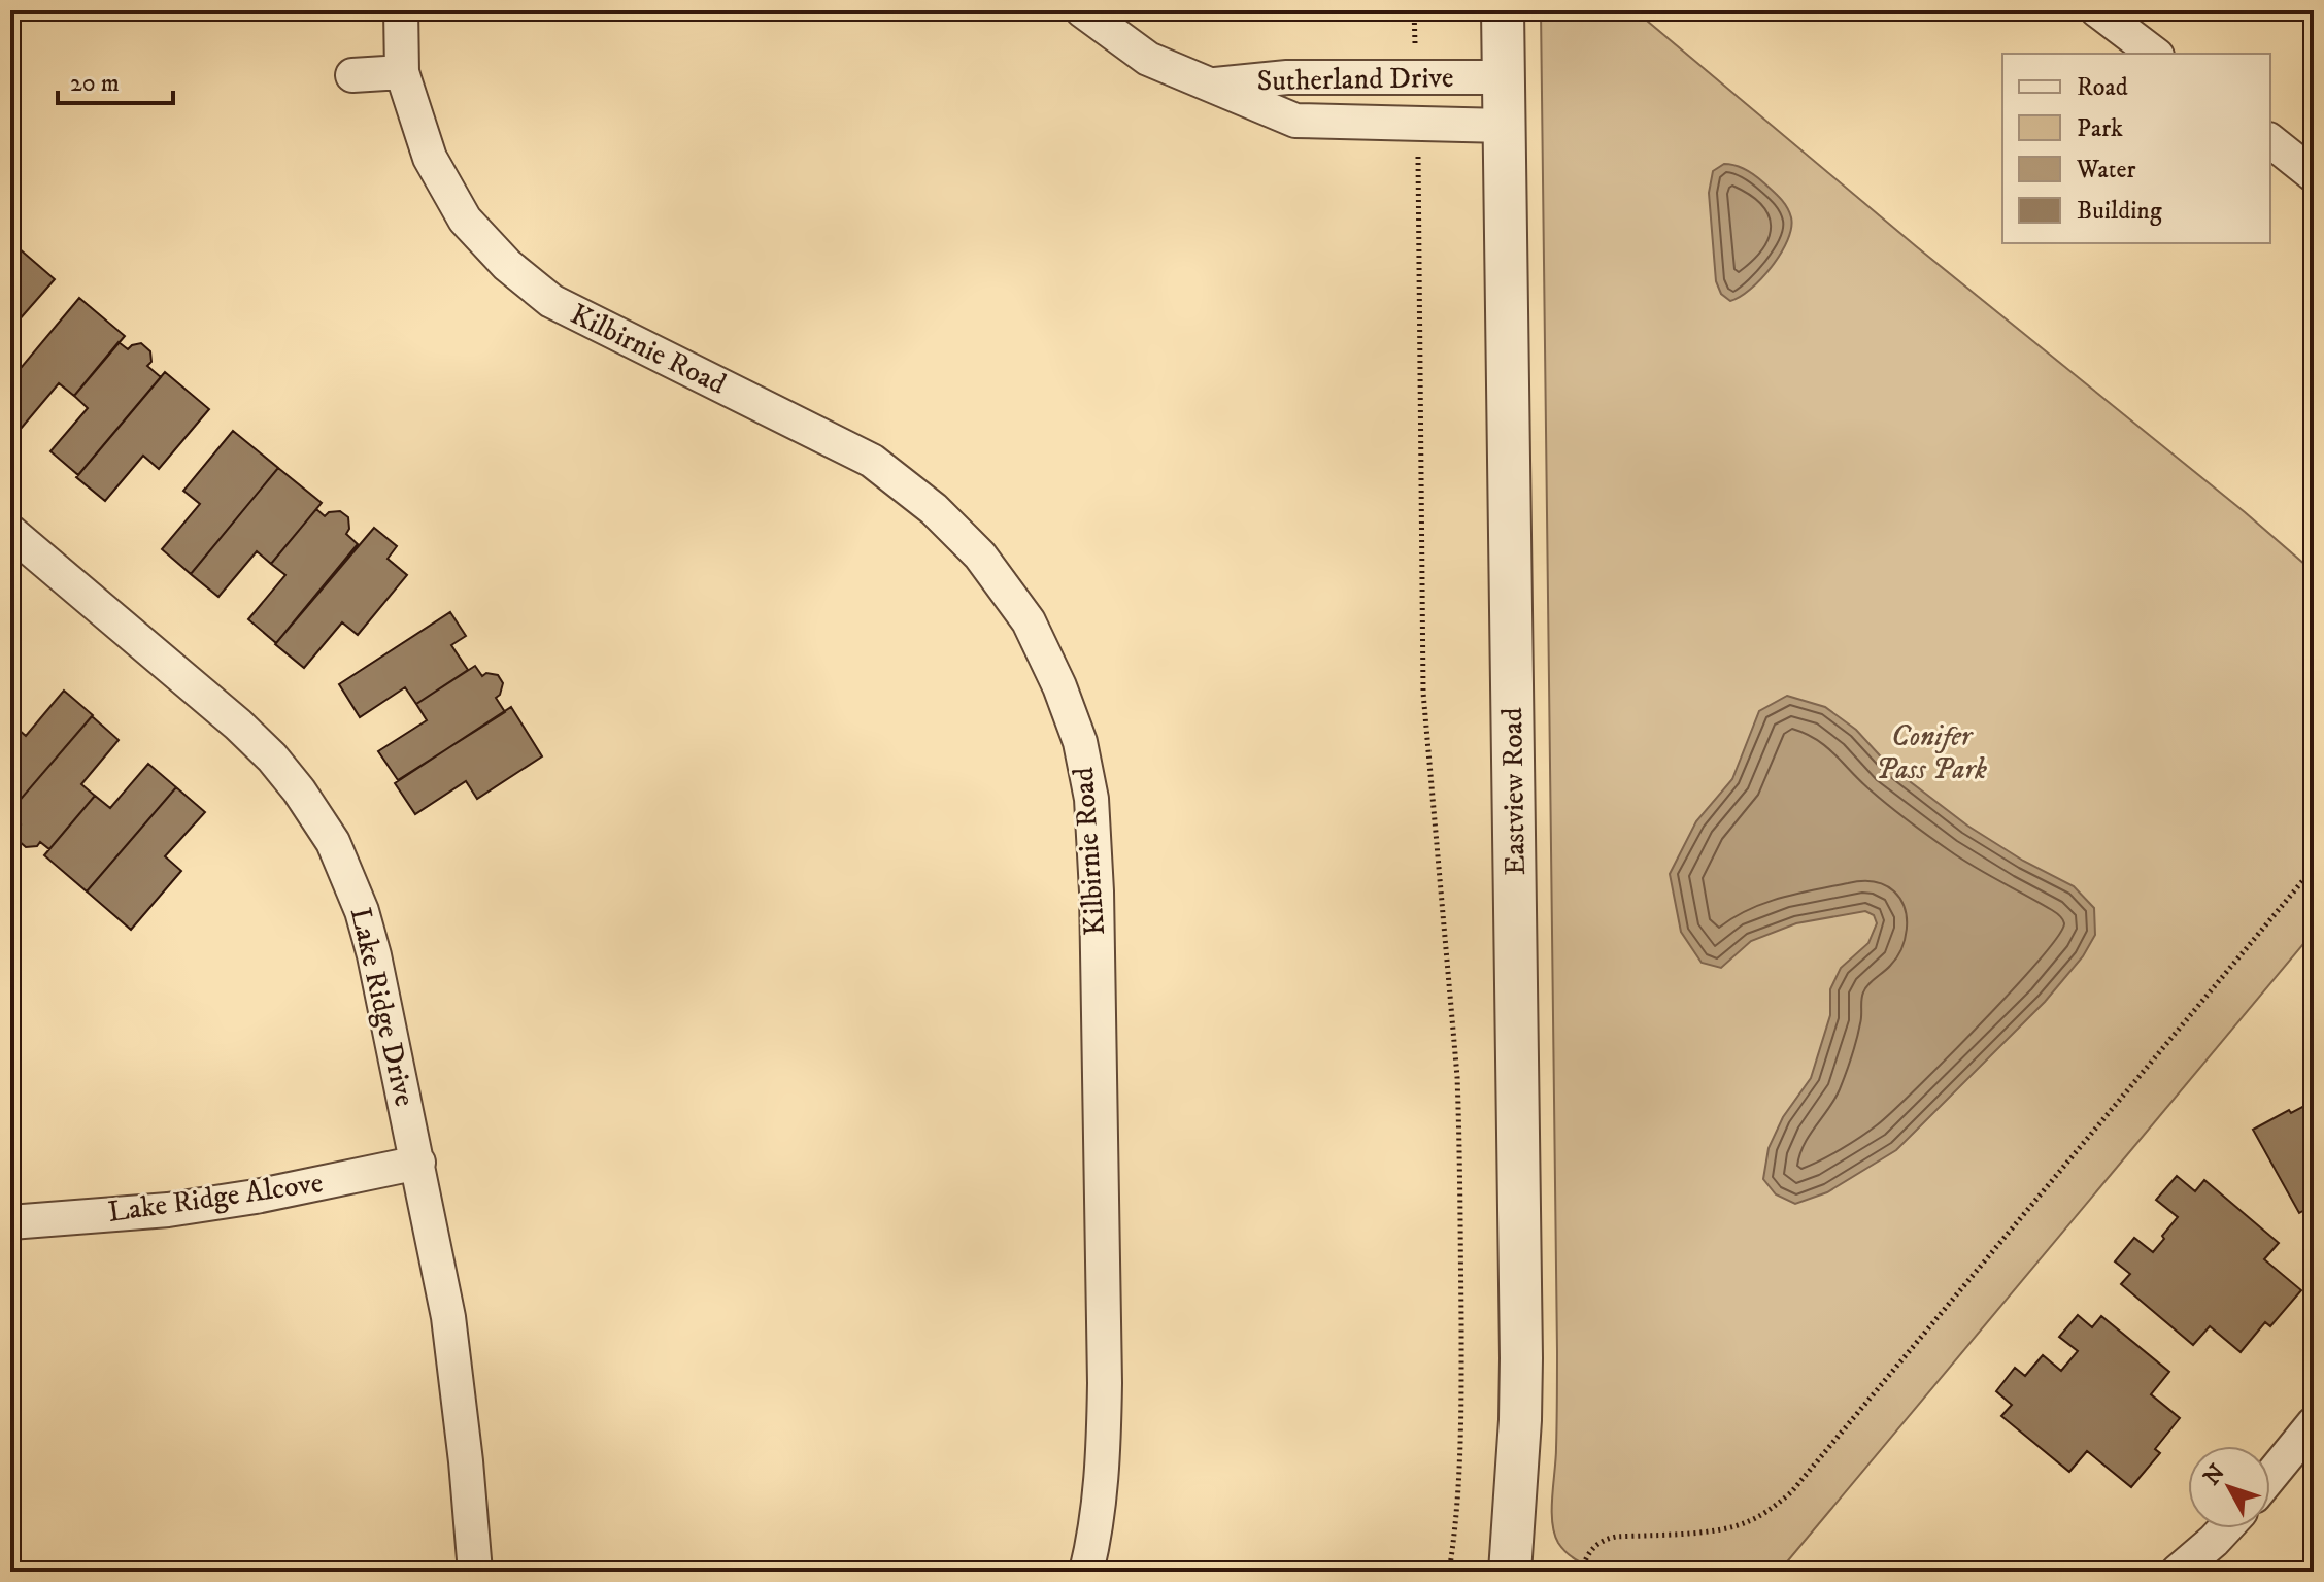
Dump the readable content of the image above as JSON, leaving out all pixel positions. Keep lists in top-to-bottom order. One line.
{"streets":{"street":["Sutherland Drive","Kilbirnie Road","Eastview Road","Lake Ridge Drive","Lake Ridge Alcove"]},"crossings":[["Sutherland Drive","Eastview Road"],["Lake Ridge Drive","Lake Ridge Alcove"]],"parks":["Conifer Pass Park"],"legend":["Road","Park","Water","Building"],"scale_bar":"20 m","north":"top left"}
